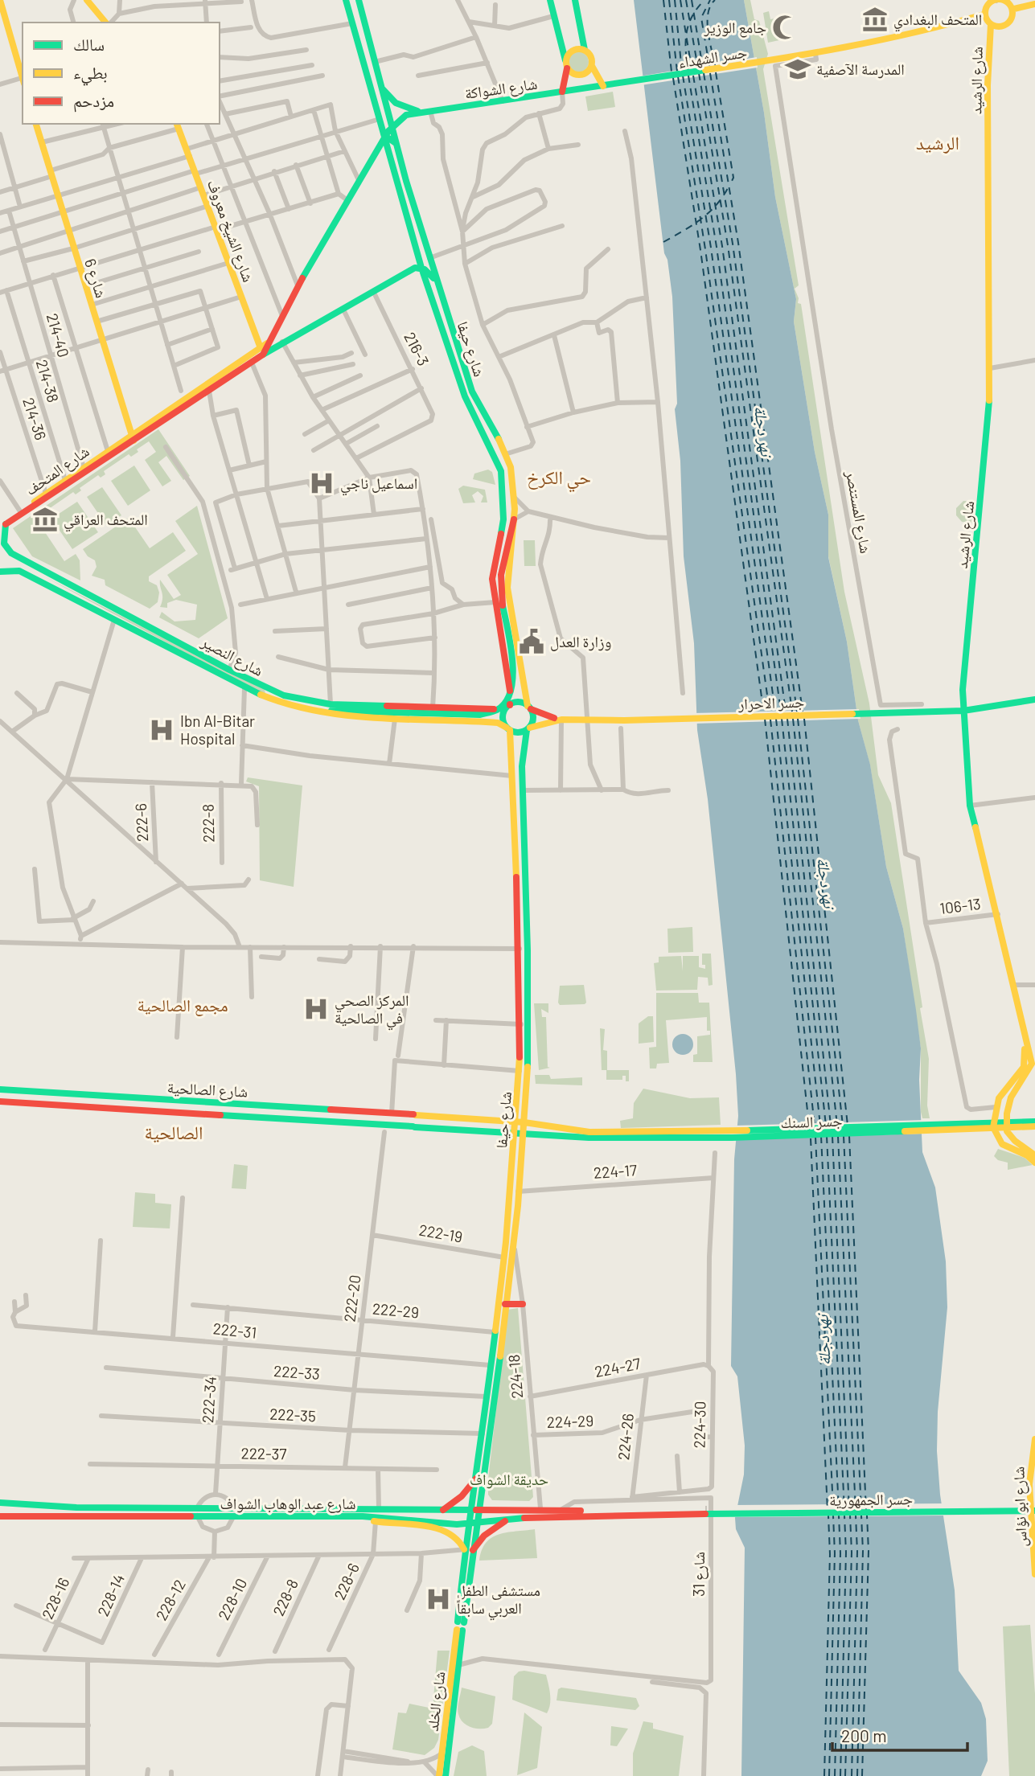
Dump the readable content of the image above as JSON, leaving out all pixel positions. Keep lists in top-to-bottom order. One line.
{"streets":{"main road":["جسر الشهداء","شارع الرشيد","شارع الشواكة","شارع الشيخ معروف","شارع 6","شارع حيفا","شارع المتحف","شارع النصیر","جسر الاحرار","شارع الصالحية","جسر السنك","جسر الجمهورية","شارع عبد الوهاب الشواف","شارع ابو نؤاس","شارع الخلد"],"street":["214-40","216-3","214-38","214-36","شارع المستنصر","222-6","222-8","106-13","224-17","222-19","222-20","222-29","222-31","224-27","222-33","224-18","222-34","222-35","224-29","224-30","224-26","222-37","شارع 31","228-6","228-14","228-8","228-16","228-10","228-12"]},"crossings":[["جسر الشهداء","شارع الرشيد"],["جسر الشهداء","شارع الشواكة"],["جسر الشهداء","شارع المستنصر"],["شارع الرشيد","جسر الاحرار"],["شارع الرشيد","106-13"],["شارع الشواكة","شارع حيفا"],["شارع الشواكة","شارع المتحف"],["شارع الشيخ معروف","شارع المتحف"],["شارع 6","شارع المتحف"],["214-40","شارع المتحف"],["216-3","شارع المتحف"],["شارع حيفا","شارع المتحف"],["شارع حيفا","شارع النصیر"],["شارع حيفا","شارع الصالحية"],["شارع حيفا","224-17"],["شارع حيفا","222-19"],["شارع حيفا","222-29"],["شارع حيفا","222-31"],["شارع حيفا","222-33"],["شارع حيفا","224-18"],["شارع حيفا","222-35"],["شارع حيفا","شارع عبد الوهاب الشواف"],["214-38","شارع المتحف"],["214-36","شارع المتحف"],["شارع المتحف","شارع النصیر"],["شارع الصالحية","جسر السنك"],["224-17","224-30"],["222-19","222-20"],["222-20","222-29"],["222-20","222-31"],["222-20","222-33"],["222-20","222-35"],["222-20","222-37"],["222-29","222-34"],["222-31","222-34"],["224-27","224-18"],["224-27","224-30"],["224-27","224-26"],["222-33","222-34"],["224-18","224-29"],["224-18","شارع عبد الوهاب الشواف"],["222-34","222-35"],["222-34","222-37"],["224-29","224-26"],["224-26","شارع 31"],["جسر الجمهورية","شارع عبد الوهاب الشواف"],["شارع 31","شارع الخلد"],["228-14","228-16"]],"districts":["الرشيد","حي الكرخ","مجمع الصالحية","الصالحية"],"water":["نهر دجلة"],"parks":["حديقة الشواف"],"places":{"museum":["المتحف البغدادي","المتحف العراقي"],"mosque":["جامع الوزير"],"school or university":["المدرسة الآصفية"],"hospital":["اسماعيل ناجي","Ibn Al-Bitar Hospital","المركز الصحي في الصالحية","مستشفى الطفل العربي سابقاً"],"public building":["وزارة العدل"]},"legend":["سالك","بطيء","مزدحم"],"scale_bar":"200 m"}
